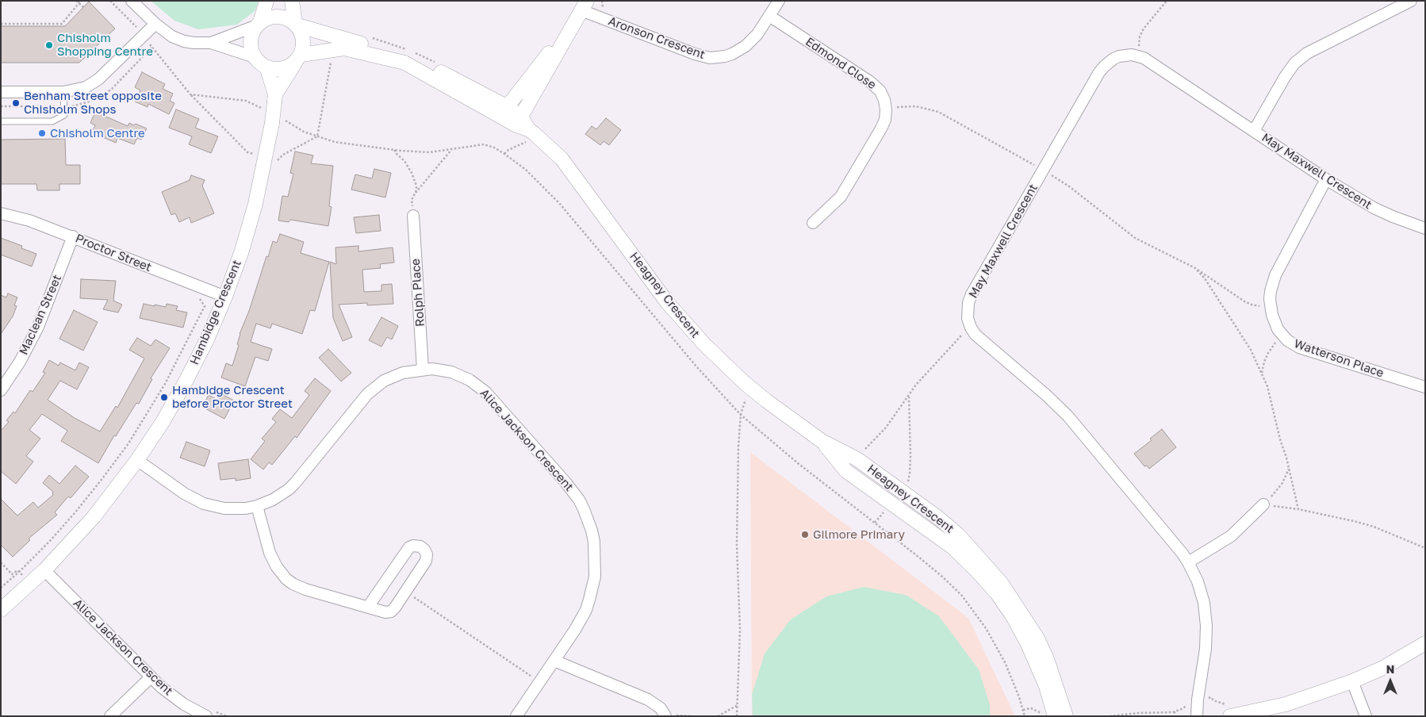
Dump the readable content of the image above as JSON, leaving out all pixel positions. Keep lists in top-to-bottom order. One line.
{"streets":{"street":["Aronson Crescent","Edmond Close","May Maxwell Crescent","Proctor Street","Rolph Place","Heagney Crescent","Hambidge Crescent","Maclean Street","Watterson Place","Alice Jackson Crescent"]},"crossings":[["Aronson Crescent","Edmond Close"],["May Maxwell Crescent","Watterson Place"],["Proctor Street","Hambidge Crescent"],["Proctor Street","Maclean Street"],["Rolph Place","Alice Jackson Crescent"],["Heagney Crescent","Hambidge Crescent"],["Hambidge Crescent","Alice Jackson Crescent"]],"places":["Chisholm Shopping Centre","Benham Street opposite Chisholm Shops","Chisholm Centre","Hambidge Crescent before Proctor Street","Gilmore Primary"],"north":"top"}
